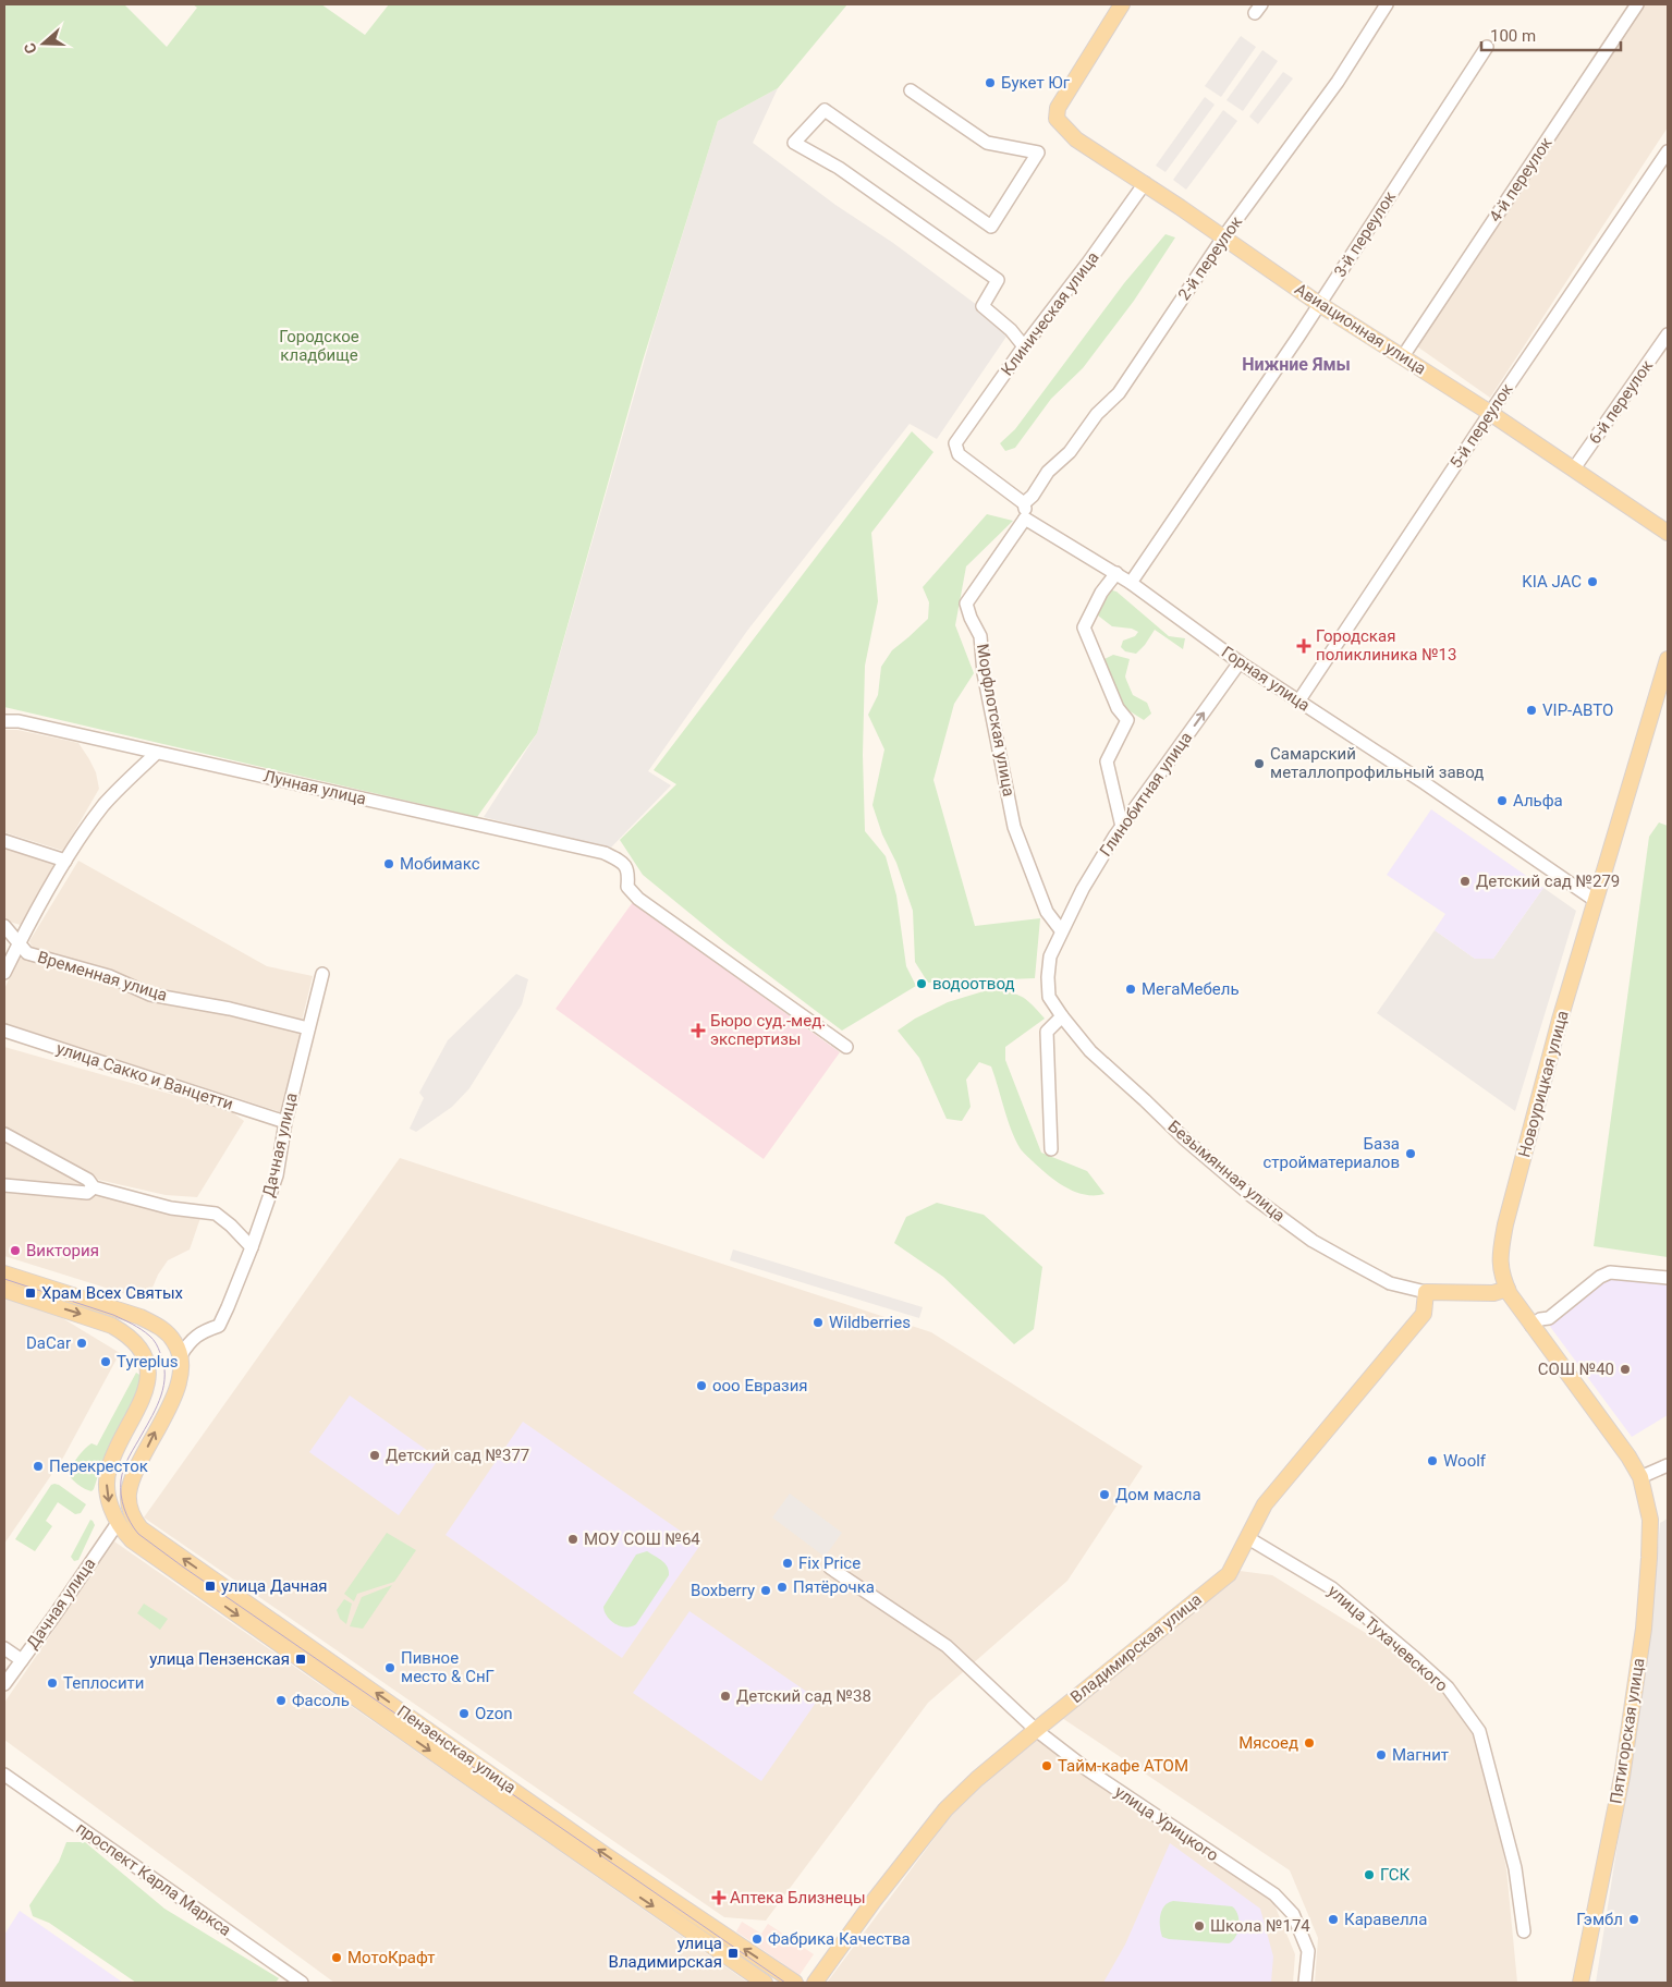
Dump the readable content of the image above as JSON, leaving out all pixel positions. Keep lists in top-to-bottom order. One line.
{"streets":{"main road":["Авиационная улица","Новоурицкая улица","Безымянная улица","Владимирская улица","Пятигорская улица","Пензенская улица"],"street":["4-й переулок","3-й переулок","2-й переулок","Клиническая улица","6-й переулок","5-й переулок","Горная улица","Морфлотская улица","Лунная улица","Глинобитная улица","Временная улица","улица Сакко и Ванцетти","Дачная улица","улица Тухачевского","улица Урицкого","проспект Карла Маркса"]},"crossings":[["4-й переулок","Авиационная улица"],["3-й переулок","Авиационная улица"],["3-й переулок","Горная улица"],["2-й переулок","Клиническая улица"],["2-й переулок","Авиационная улица"],["Клиническая улица","Авиационная улица"],["Авиационная улица","6-й переулок"],["Авиационная улица","5-й переулок"],["5-й переулок","Горная улица"],["Горная улица","Морфлотская улица"],["Горная улица","Глинобитная улица"],["Горная улица","Новоурицкая улица"],["Морфлотская улица","Глинобитная улица"],["Морфлотская улица","Безымянная улица"],["Глинобитная улица","Безымянная улица"],["Временная улица","Дачная улица"],["улица Сакко и Ванцетти","Дачная улица"],["Новоурицкая улица","Безымянная улица"],["Новоурицкая улица","Пятигорская улица"],["Дачная улица","Пензенская улица"],["Безымянная улица","Владимирская улица"],["улица Тухачевского","Владимирская улица"],["Владимирская улица","улица Урицкого"]],"one_way":["Глинобитная улица"],"districts":["Нижние Ямы"],"parks":["Городское кладбище"],"places":{"other":["Букет Юг","KIA JAC","VIP-АВТО","Самарский металлопрофильный завод","Альфа","Мобимакс","Детский сад №279","водоотвод","МегаМебель","База стройматериалов","Виктория","Wildberries","DaCar","Tyreplus","СОШ №40","ооо Евразия","Детский сад №377","Woolf","Перекресток","Дом масла","МОУ СОШ №64","Fix Price","Пятёрочка","Boxberry","Пивное место & СнГ","Теплосити","Детский сад №38","Фасоль","Ozon","Мясоед","Магнит","Тайм-кафе АТОМ","ГСК","Каравелла","Гэмбл","Школа №174","Фабрика Качества","МотоКрафт"],"health":["Городская поликлиника №13","Бюро суд.-мед. экспертизы","Аптека Близнецы"],"transit":["Храм Всех Святых","улица Дачная","улица Пензенская","улица Владимирская"]},"scale_bar":"100 m","north":"left"}
